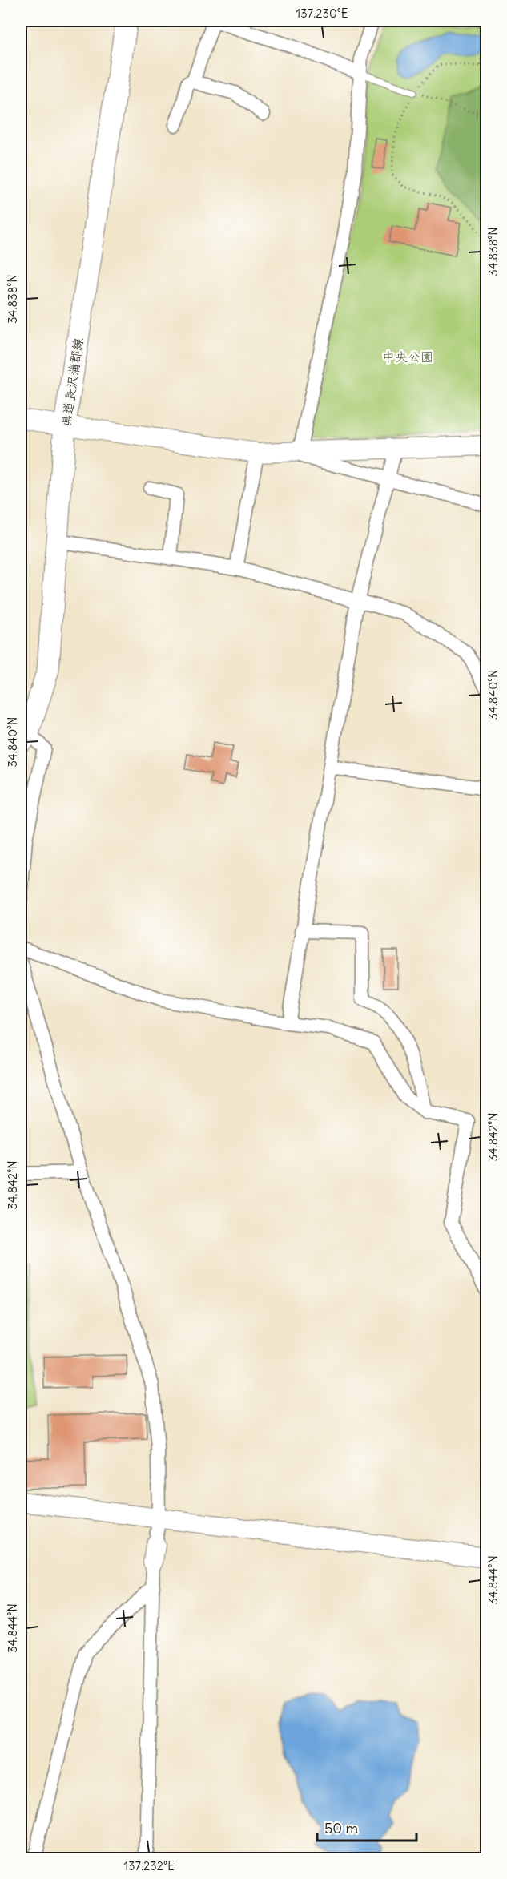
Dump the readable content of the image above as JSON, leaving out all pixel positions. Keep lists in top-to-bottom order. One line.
{"streets":{"main road":["県道長沢蒲郡線"]},"parks":["中央公園"],"scale_bar":"50 m","coordinates":["137.230°E","34.838°N","34.840°N","34.842°N","34.844°N","137.232°E"]}
